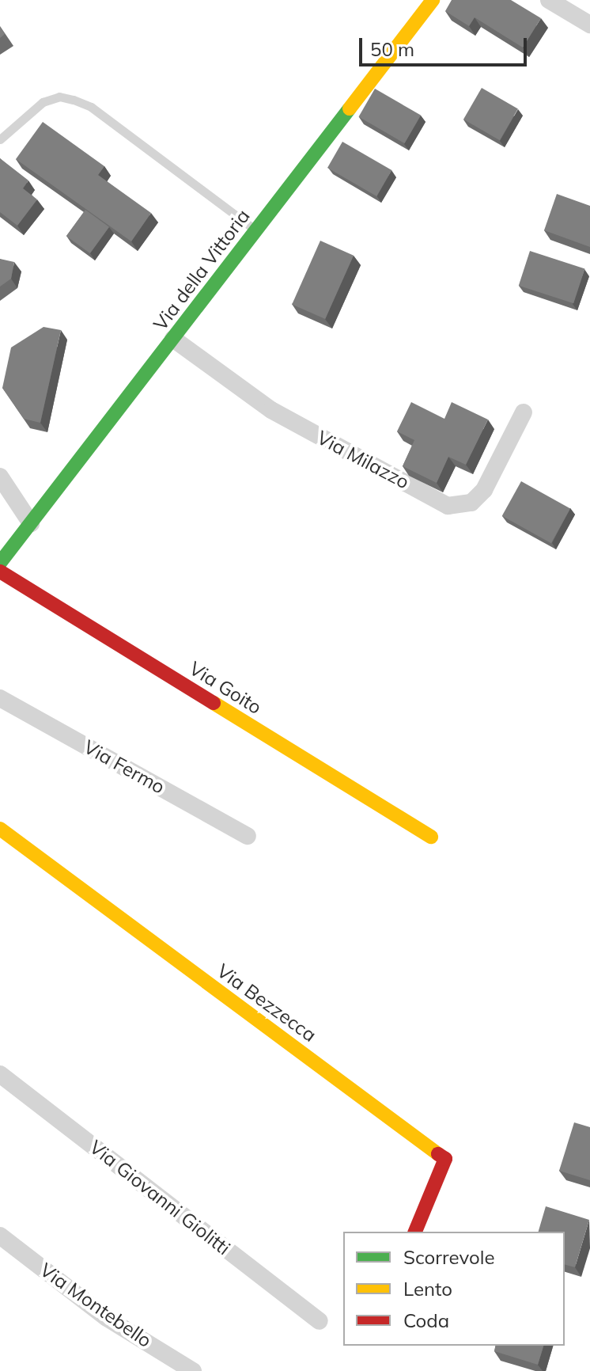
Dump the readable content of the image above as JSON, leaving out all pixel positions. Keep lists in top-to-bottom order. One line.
{"streets":{"street":["Via della Vittoria","Via Milazzo","Via Goito","Via Fermo","Via Bezzecca","Via Giovanni Giolitti","Via Montebello"]},"crossings":[["Via della Vittoria","Via Milazzo"]],"legend":["Scorrevole","Lento","Coda"],"scale_bar":"50 m"}
